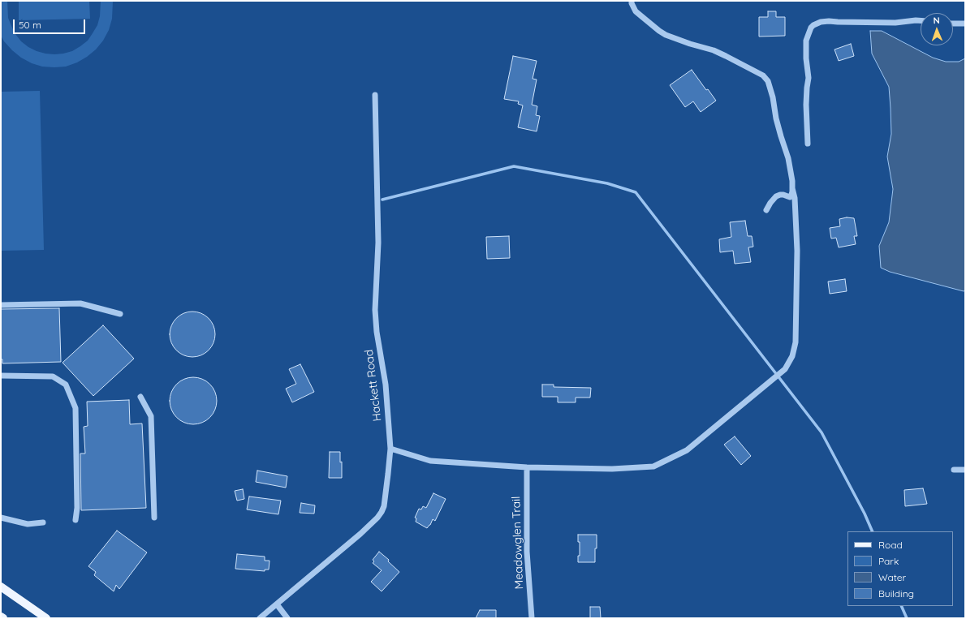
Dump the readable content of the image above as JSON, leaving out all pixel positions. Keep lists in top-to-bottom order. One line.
{"streets":{"street":["Hackett Road","Meadowglen Trail"]},"legend":["Road","Park","Water","Building"],"scale_bar":"50 m","north":"top"}
